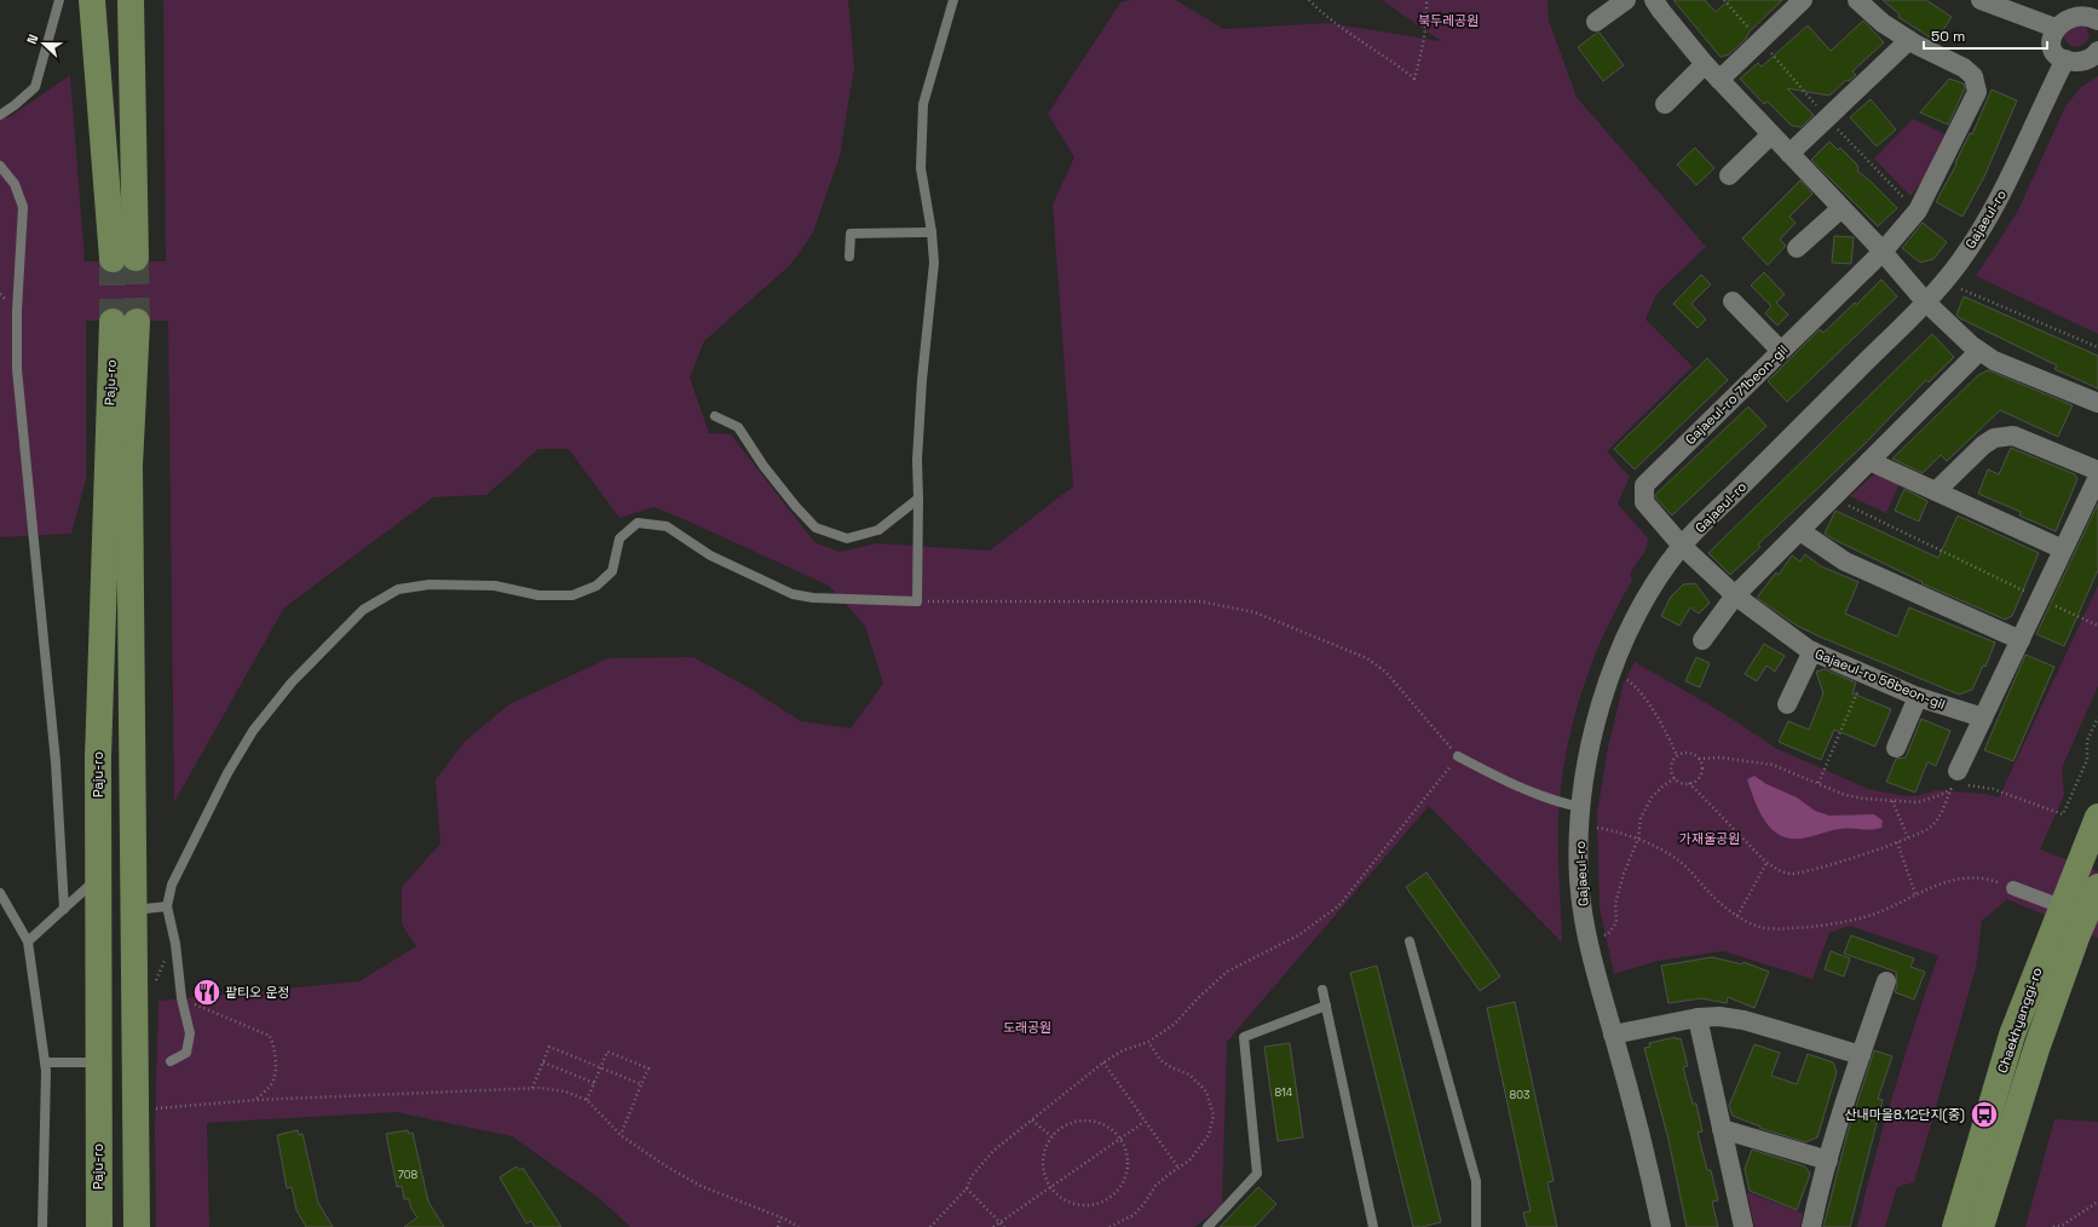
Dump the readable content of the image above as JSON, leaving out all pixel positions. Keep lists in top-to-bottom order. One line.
{"streets":{"main road":["Paju-ro","Chaekhyanggi-ro"],"street":["Gajaeul-ro","Gajaeul-ro 71beon-gil","Gajaeul-ro 56beon-gil"]},"crossings":[["Gajaeul-ro","Gajaeul-ro 71beon-gil"],["Gajaeul-ro","Gajaeul-ro 56beon-gil"],["Gajaeul-ro 71beon-gil","Gajaeul-ro 56beon-gil"]],"parks":["북두레공원","가재울공원","도래공원"],"places":{"restaurant":["팥티오 운정"],"bus stop":["산내마을8.12단지(중)"]},"house_numbers":["814","803","708"],"scale_bar":"50 m","north":"left"}
